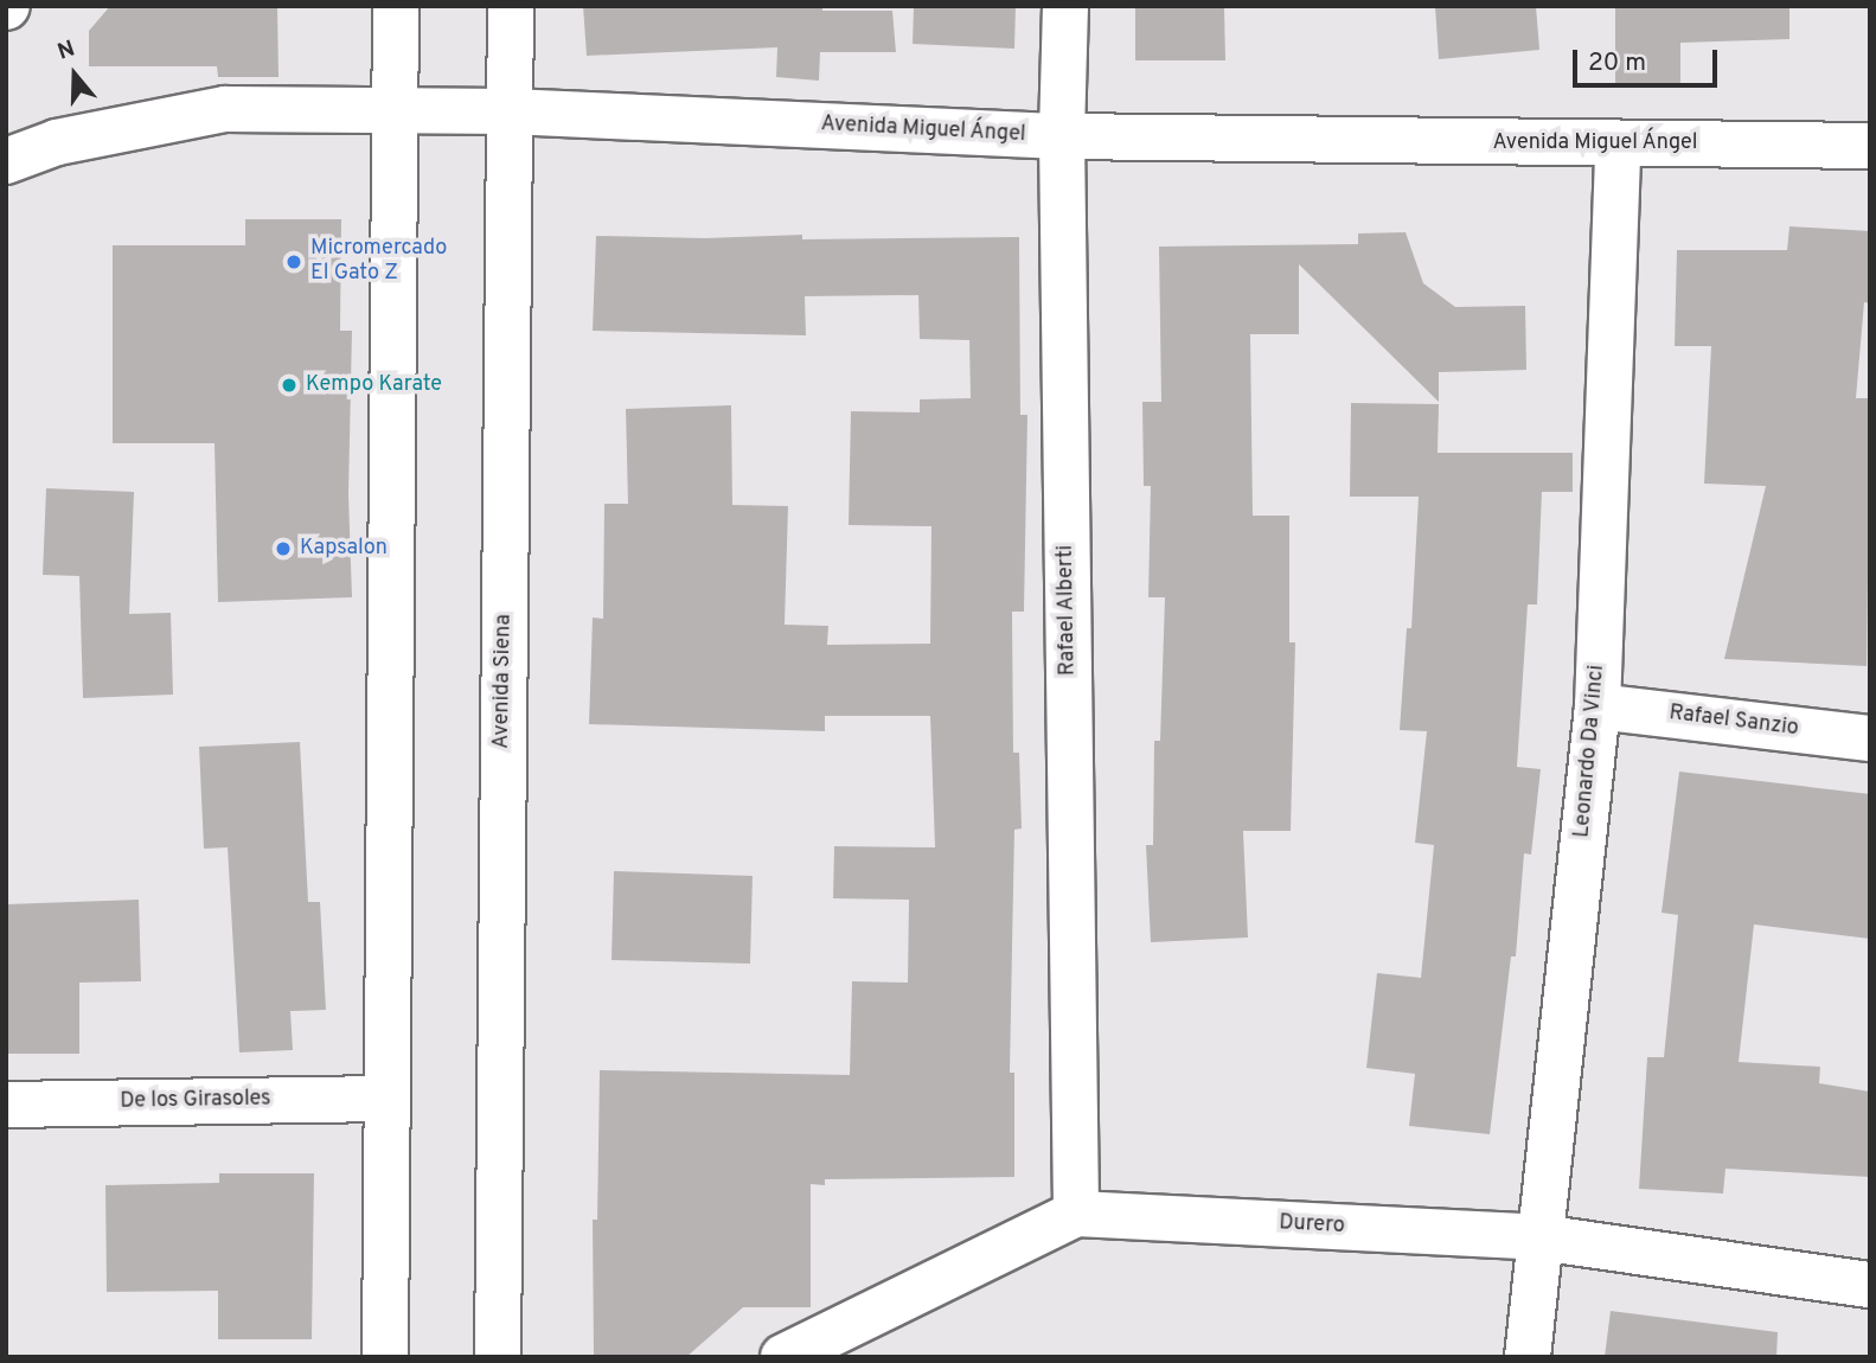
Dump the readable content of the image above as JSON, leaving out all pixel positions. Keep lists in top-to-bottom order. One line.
{"streets":{"street":["Avenida Miguel Ángel","Rafael Alberti","Avenida Siena","Rafael Sanzio","Leonardo Da Vinci","De los Girasoles","Durero"]},"crossings":[["Avenida Miguel Ángel","Rafael Alberti"],["Avenida Miguel Ángel","Avenida Siena"],["Avenida Miguel Ángel","Leonardo Da Vinci"],["Rafael Alberti","Durero"],["Rafael Sanzio","Leonardo Da Vinci"],["Leonardo Da Vinci","Durero"]],"places":["Micromercado El Gato Z","Kempo Karate","Kapsalon"],"scale_bar":"20 m","north":"top"}
